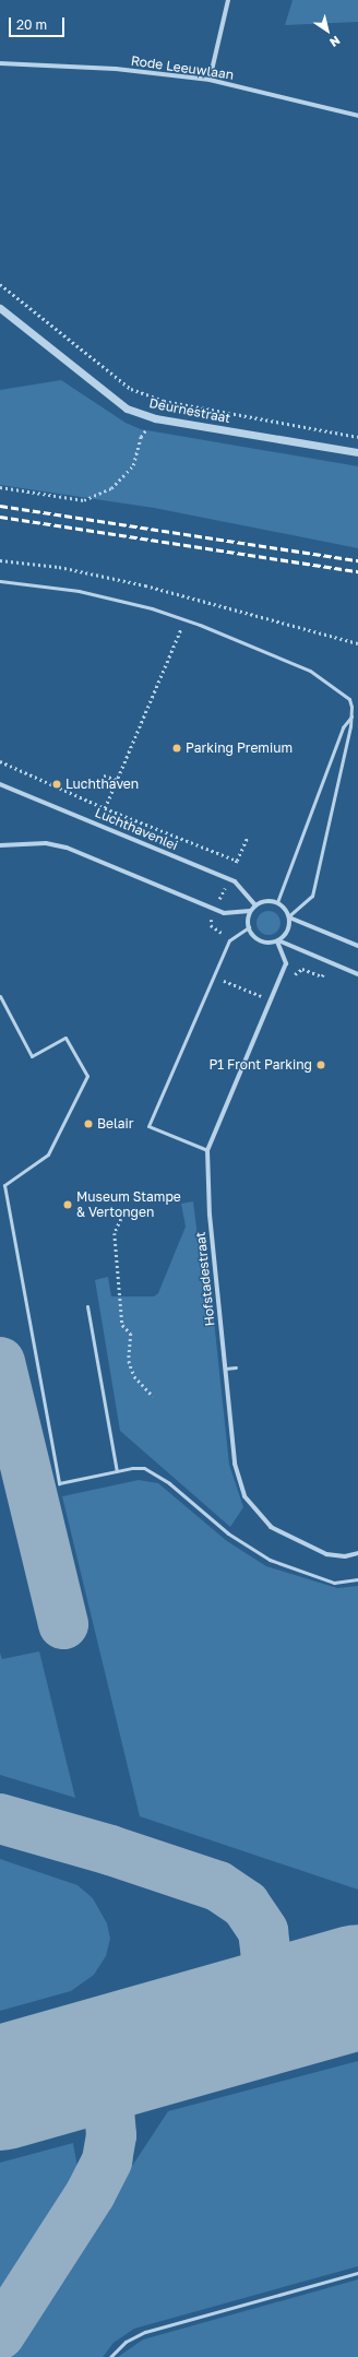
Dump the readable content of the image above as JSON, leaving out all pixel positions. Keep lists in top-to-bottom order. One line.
{"streets":{"street":["Rode Leeuwlaan","Deurnestraat","Luchthavenlei","Hofstadestraat"]},"crossings":[["Luchthavenlei","Hofstadestraat"]],"places":["Parking Premium","Luchthaven","P1 Front Parking","Belair","Museum Stampe & Vertongen"],"scale_bar":"20 m","north":"bottom right"}
